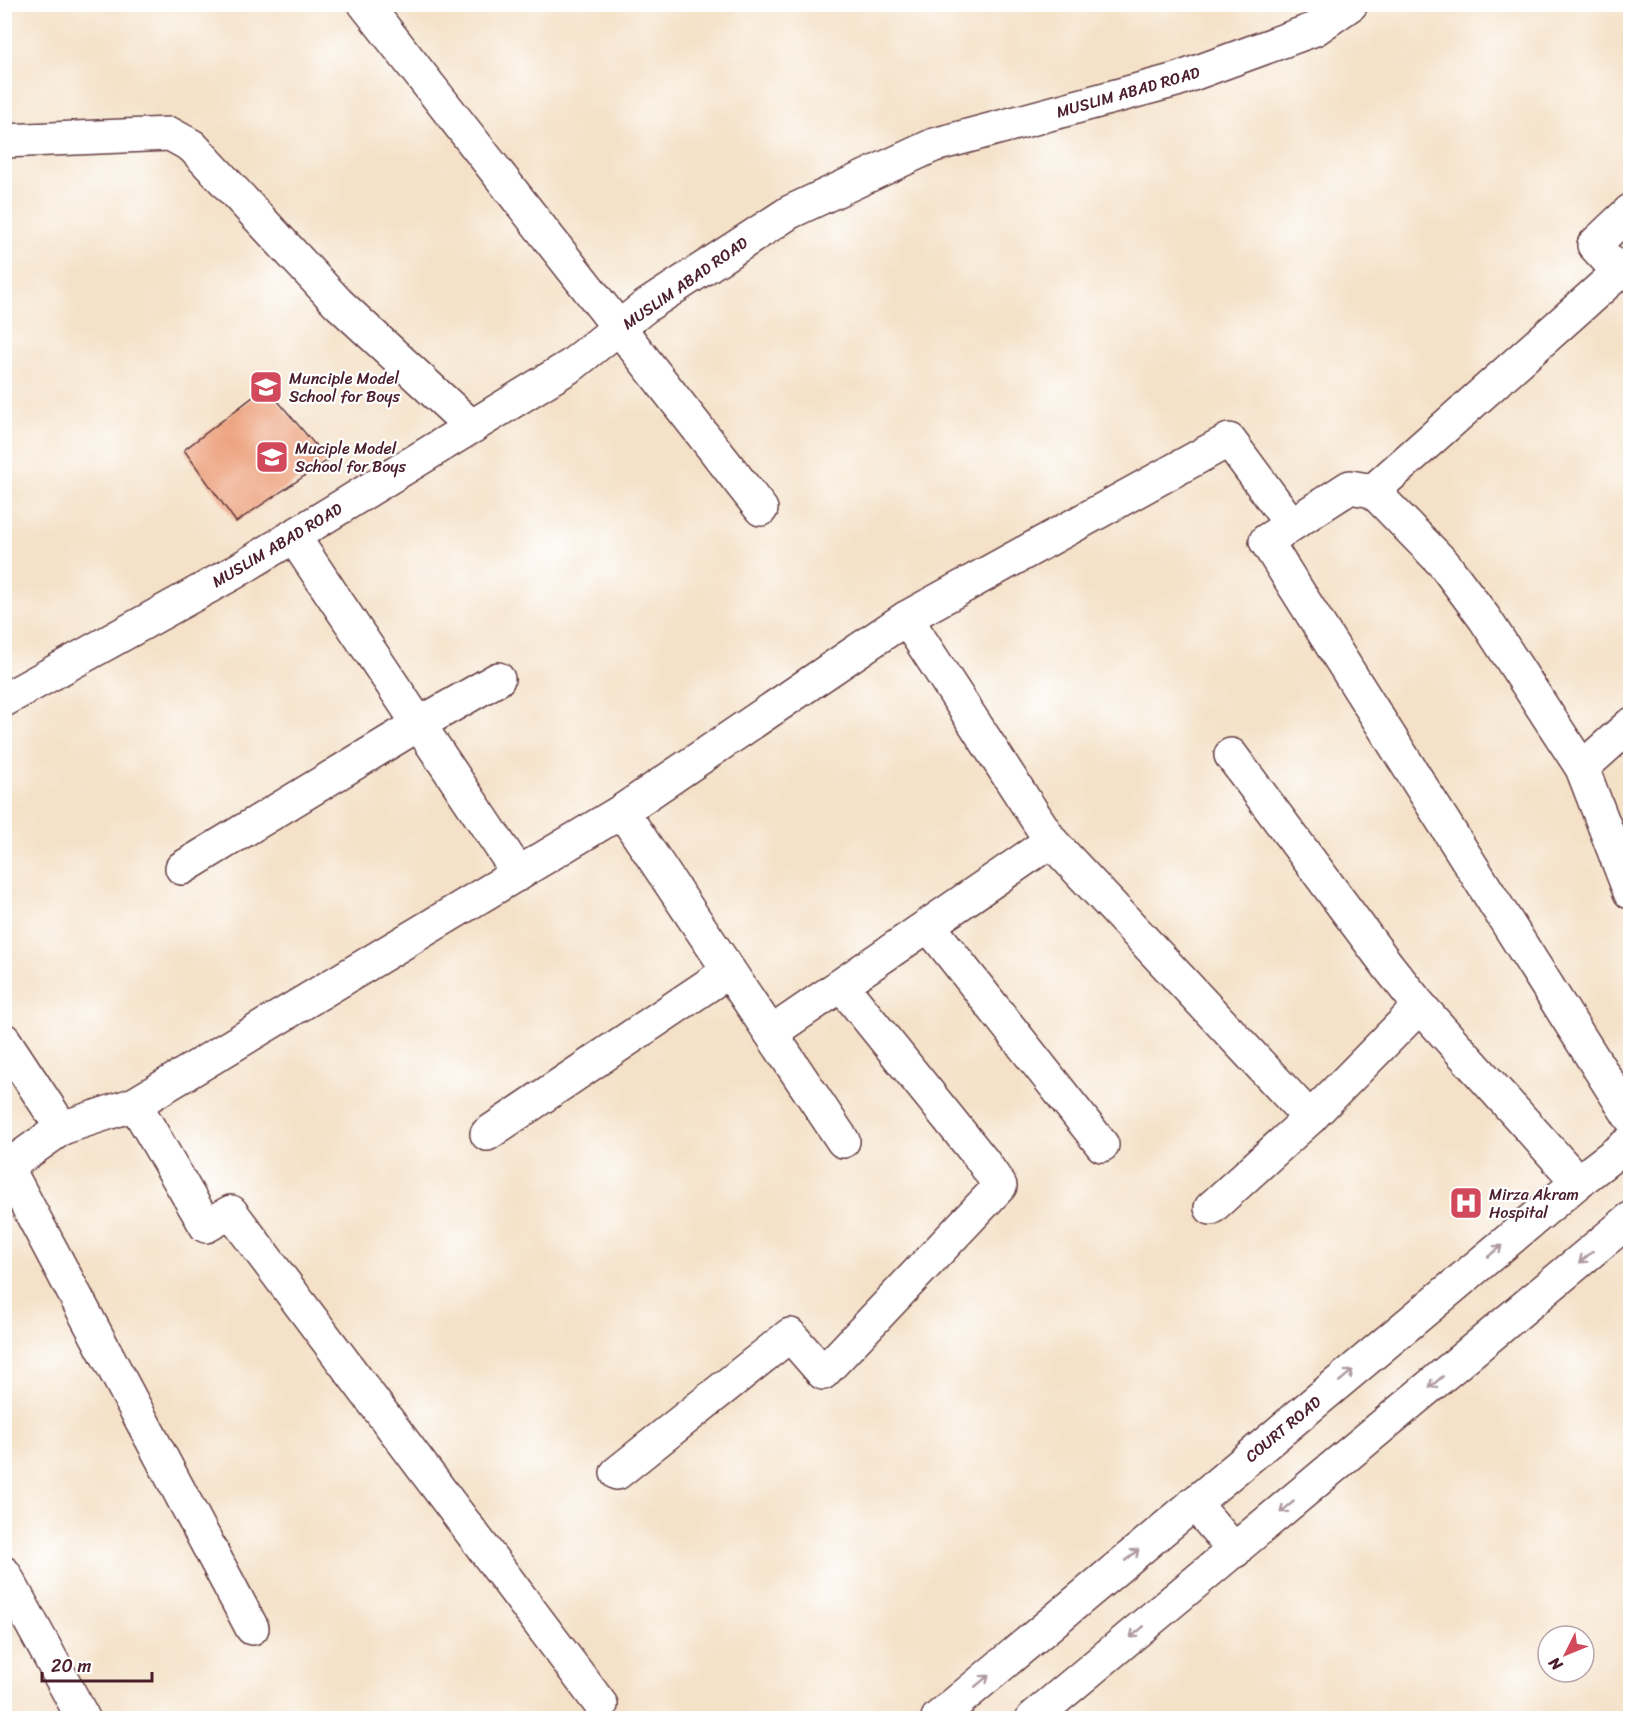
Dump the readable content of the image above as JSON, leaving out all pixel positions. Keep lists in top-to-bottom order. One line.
{"streets":{"street":["MUSLIM ABAD ROAD","COURT ROAD"]},"places":{"school or university":["Munciple Model School for Boys","Muciple Model School for Boys"],"hospital":["Mirza Akram Hospital"]},"scale_bar":"20 m","north":"bottom left"}
